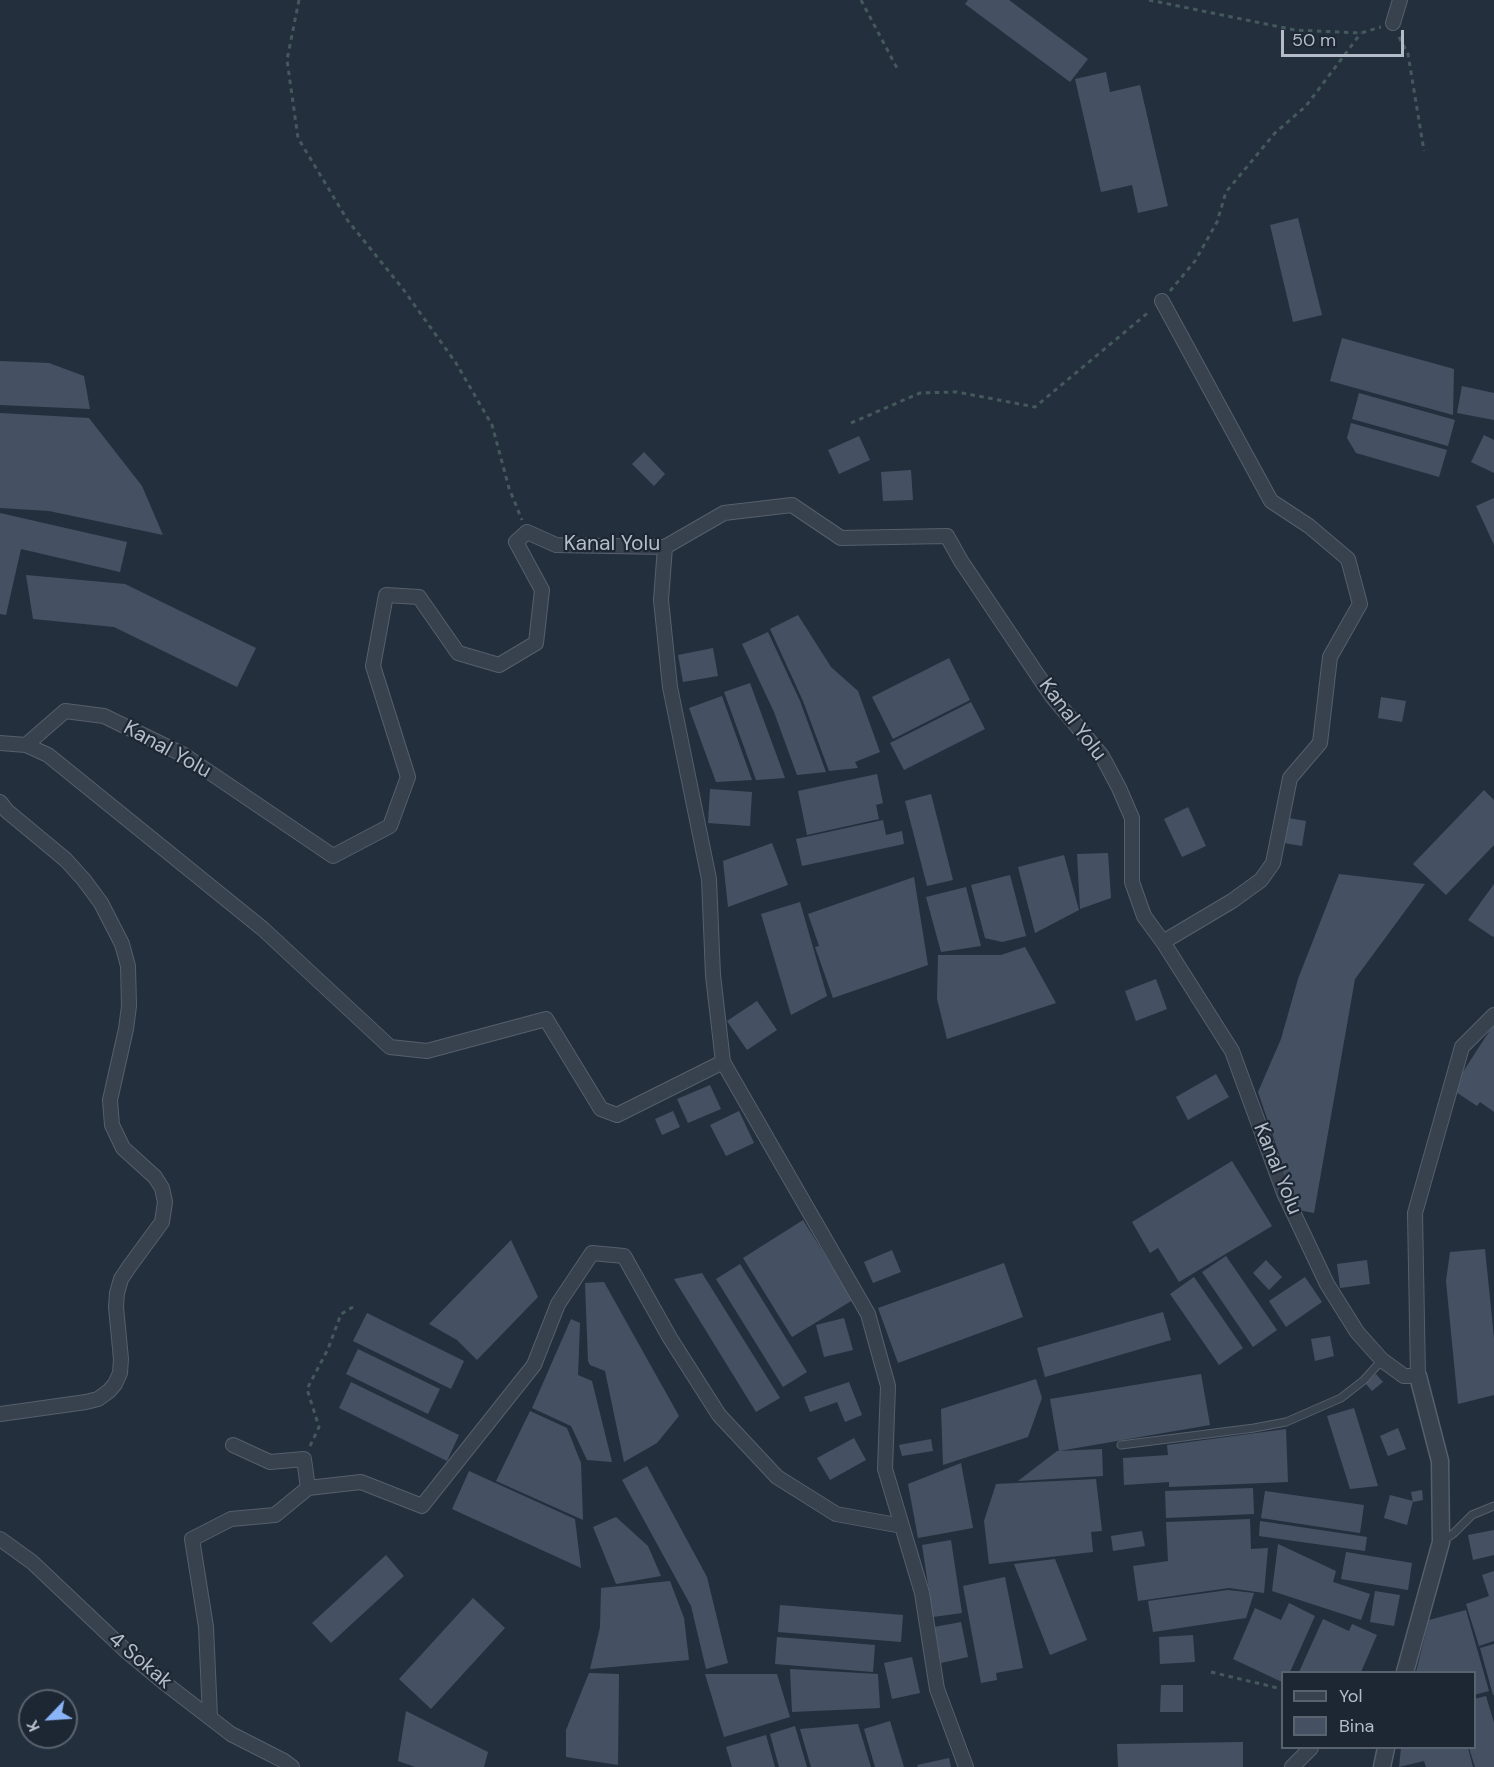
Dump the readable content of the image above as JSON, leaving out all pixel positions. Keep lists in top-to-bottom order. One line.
{"streets":{"street":["Kanal Yolu","4 Sokak"]},"legend":["Yol","Bina"],"scale_bar":"50 m","north":"bottom left"}
